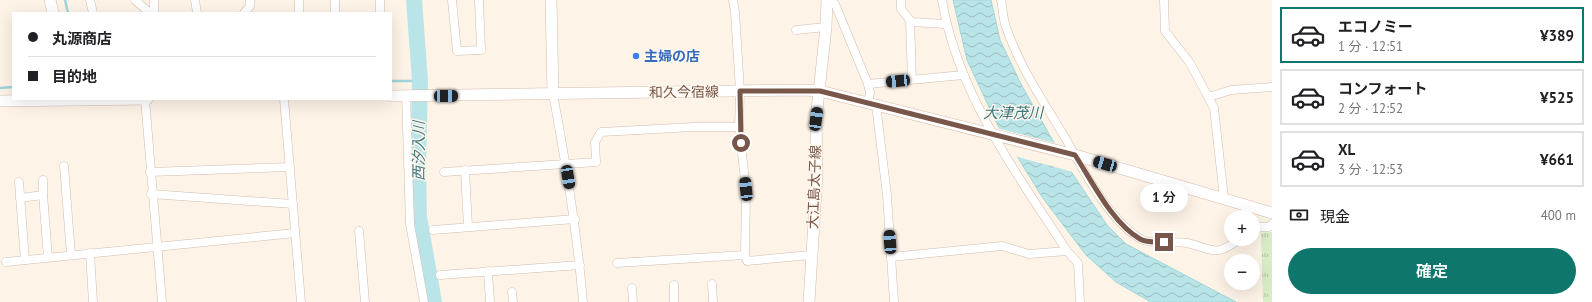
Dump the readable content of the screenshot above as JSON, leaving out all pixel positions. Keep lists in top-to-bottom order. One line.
{"streets":{"main road":["和久今宿線","大江島太子線"]},"crossings":[["和久今宿線","大江島太子線"]],"water":["大津茂川","西汐入川"],"places":["主婦の店"],"page":{"list":[{"name":"エコノミー","note":"1 分 · 12:51","value":"¥389"},{"name":"コンフォート","note":"2 分 · 12:52","value":"¥525"},{"name":"XL","note":"3 分 · 12:53","value":"¥661"}],"banner":["丸源商店","目的地"],"bubble":"1 分","pay":["現金","400 m"],"map_buttons":["+","−"],"buttons":"確定"}}
